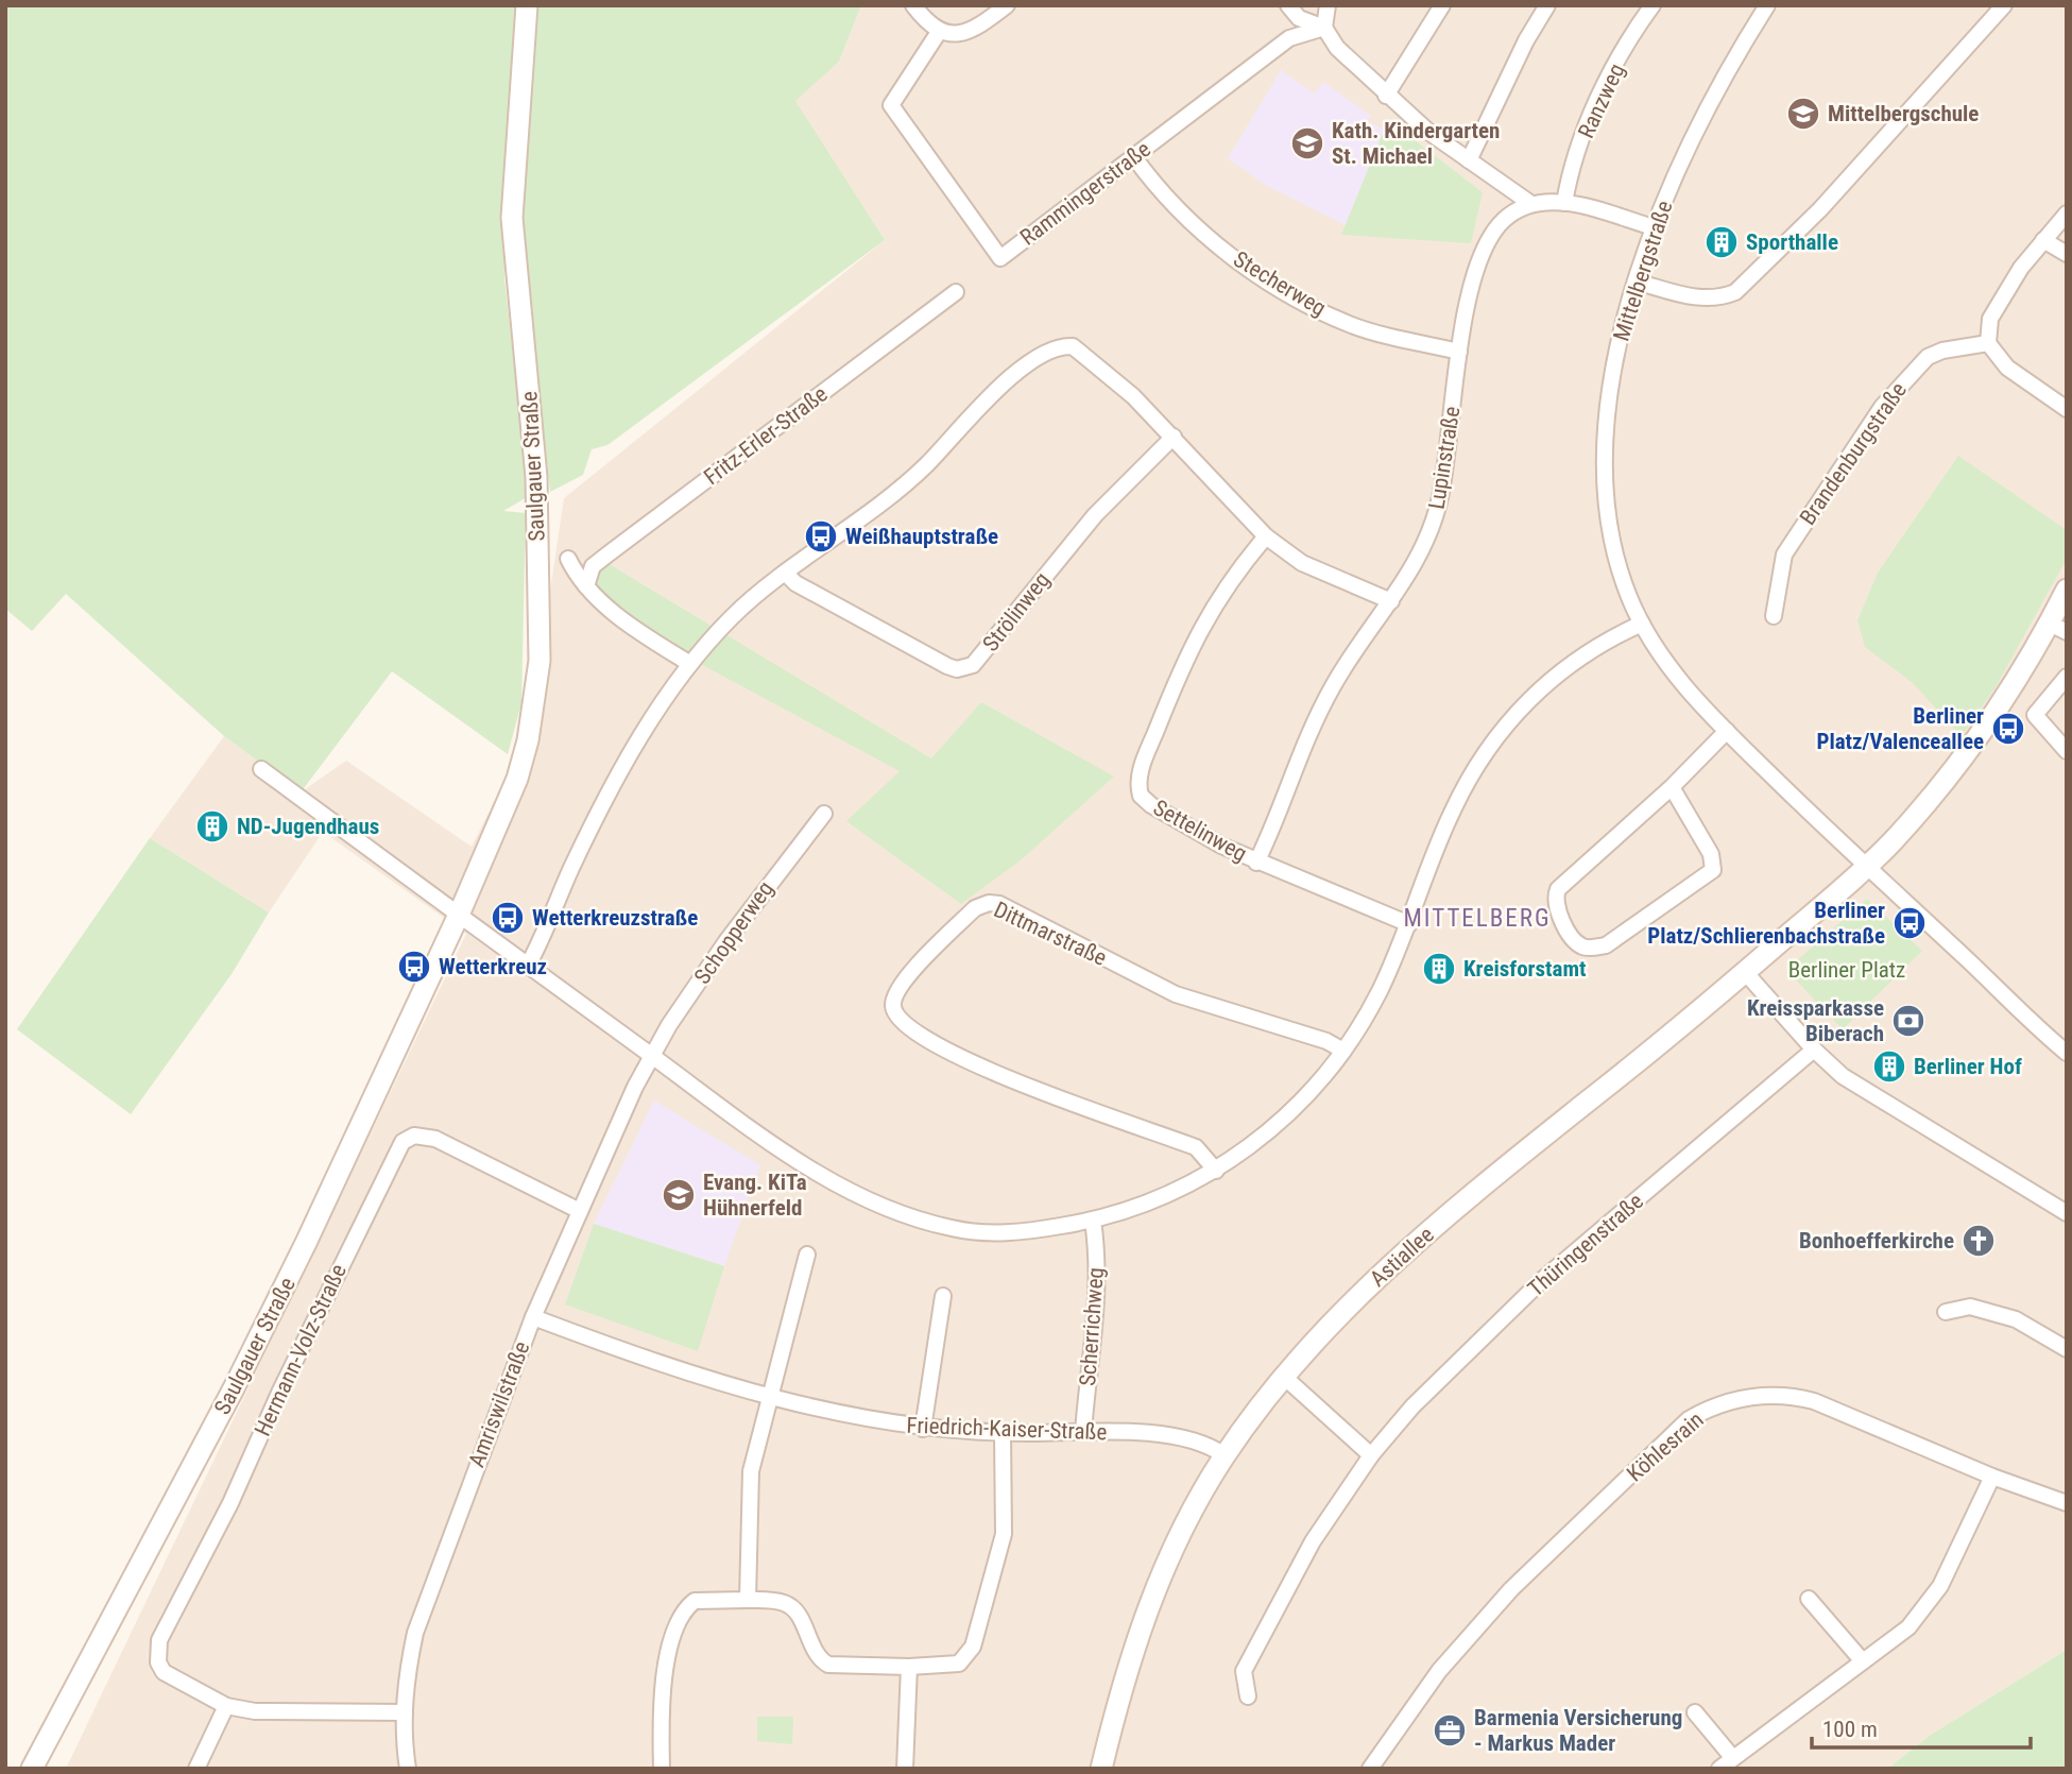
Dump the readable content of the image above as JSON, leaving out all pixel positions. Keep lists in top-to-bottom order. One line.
{"streets":{"main road":["Saulgauer Straße","Astiallee"],"street":["Ranzweg","Rammingerstraße","Mittelbergstraße","Stecherweg","Fritz-Erler-Straße","Brandenburgstraße","Lupinstraße","Strölinweg","Settelinweg","Schopperweg","Dittmarstraße","Thüringenstraße","Scherrichweg","Hermann-Volz-Straße","Amriswilstraße","Friedrich-Kaiser-Straße","Köhlesrain"]},"crossings":[["Rammingerstraße","Stecherweg"],["Mittelbergstraße","Astiallee"],["Stecherweg","Lupinstraße"],["Lupinstraße","Settelinweg"],["Schopperweg","Amriswilstraße"],["Astiallee","Friedrich-Kaiser-Straße"],["Scherrichweg","Friedrich-Kaiser-Straße"],["Hermann-Volz-Straße","Amriswilstraße"],["Amriswilstraße","Friedrich-Kaiser-Straße"]],"districts":["MITTELBERG"],"parks":["Berliner Platz"],"places":{"school or university":["Mittelbergschule","Kath. Kindergarten St. Michael","Evang. KiTa Hühnerfeld"],"building":["Sporthalle","ND-Jugendhaus","Kreisforstamt","Berliner Hof"],"bus stop":["Weißhauptstraße","Berliner Platz/Valenceallee","Wetterkreuzstraße","Berliner Platz/Schlierenbachstraße","Wetterkreuz"],"bank":["Kreissparkasse Biberach"],"church":["Bonhoefferkirche"],"office":["Barmenia Versicherung - Markus Mader"]},"scale_bar":"100 m"}
